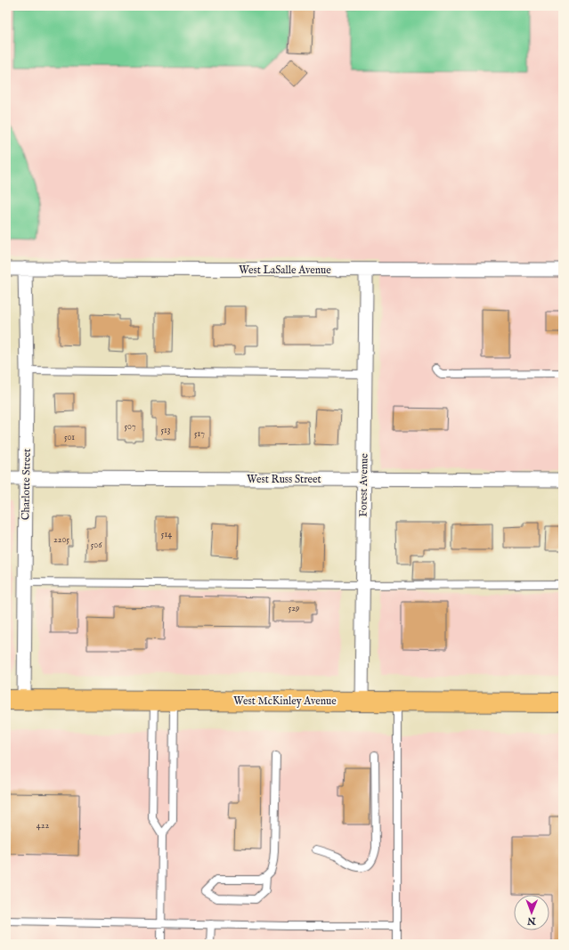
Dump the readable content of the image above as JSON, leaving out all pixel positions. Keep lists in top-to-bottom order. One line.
{"streets":{"main road":["West McKinley Avenue"],"street":["West LaSalle Avenue","West Russ Street","Charlotte Street","Forest Avenue"]},"crossings":[["West LaSalle Avenue","Charlotte Street"],["West LaSalle Avenue","Forest Avenue"],["West Russ Street","Charlotte Street"],["West Russ Street","Forest Avenue"],["Charlotte Street","West McKinley Avenue"],["Forest Avenue","West McKinley Avenue"]],"house_numbers":["507","513","517","501","514","2205","506","529","422"],"north":"bottom"}
